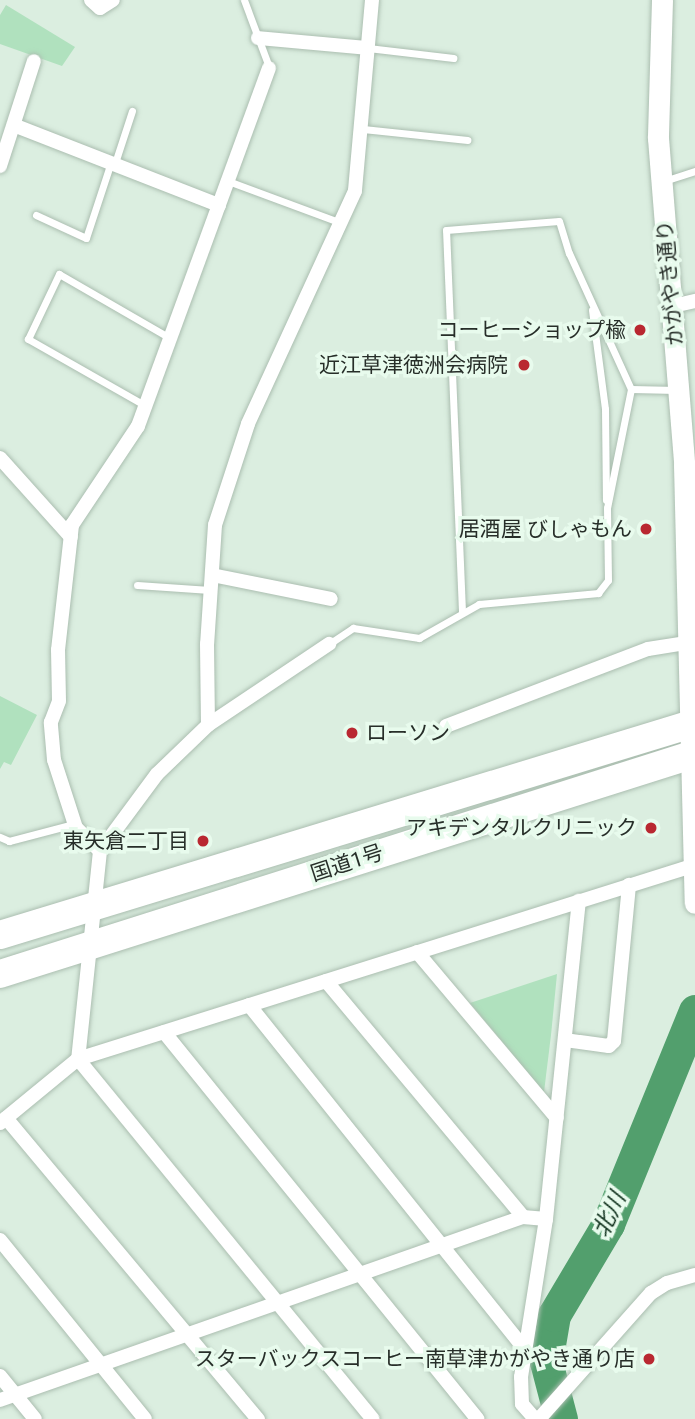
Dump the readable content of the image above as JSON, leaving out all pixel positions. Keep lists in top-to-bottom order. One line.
{"streets":{"highway":["国道1号"],"street":["かがやき通り"]},"crossings":[["かがやき通り","国道1号"]],"water":["北川"],"places":["コーヒーショップ楡","近江草津徳洲会病院","居酒屋 びしゃもん","ローソン","アキデンタルクリニック","東矢倉二丁目","スターバックスコーヒー南草津かがやき通り店"]}
